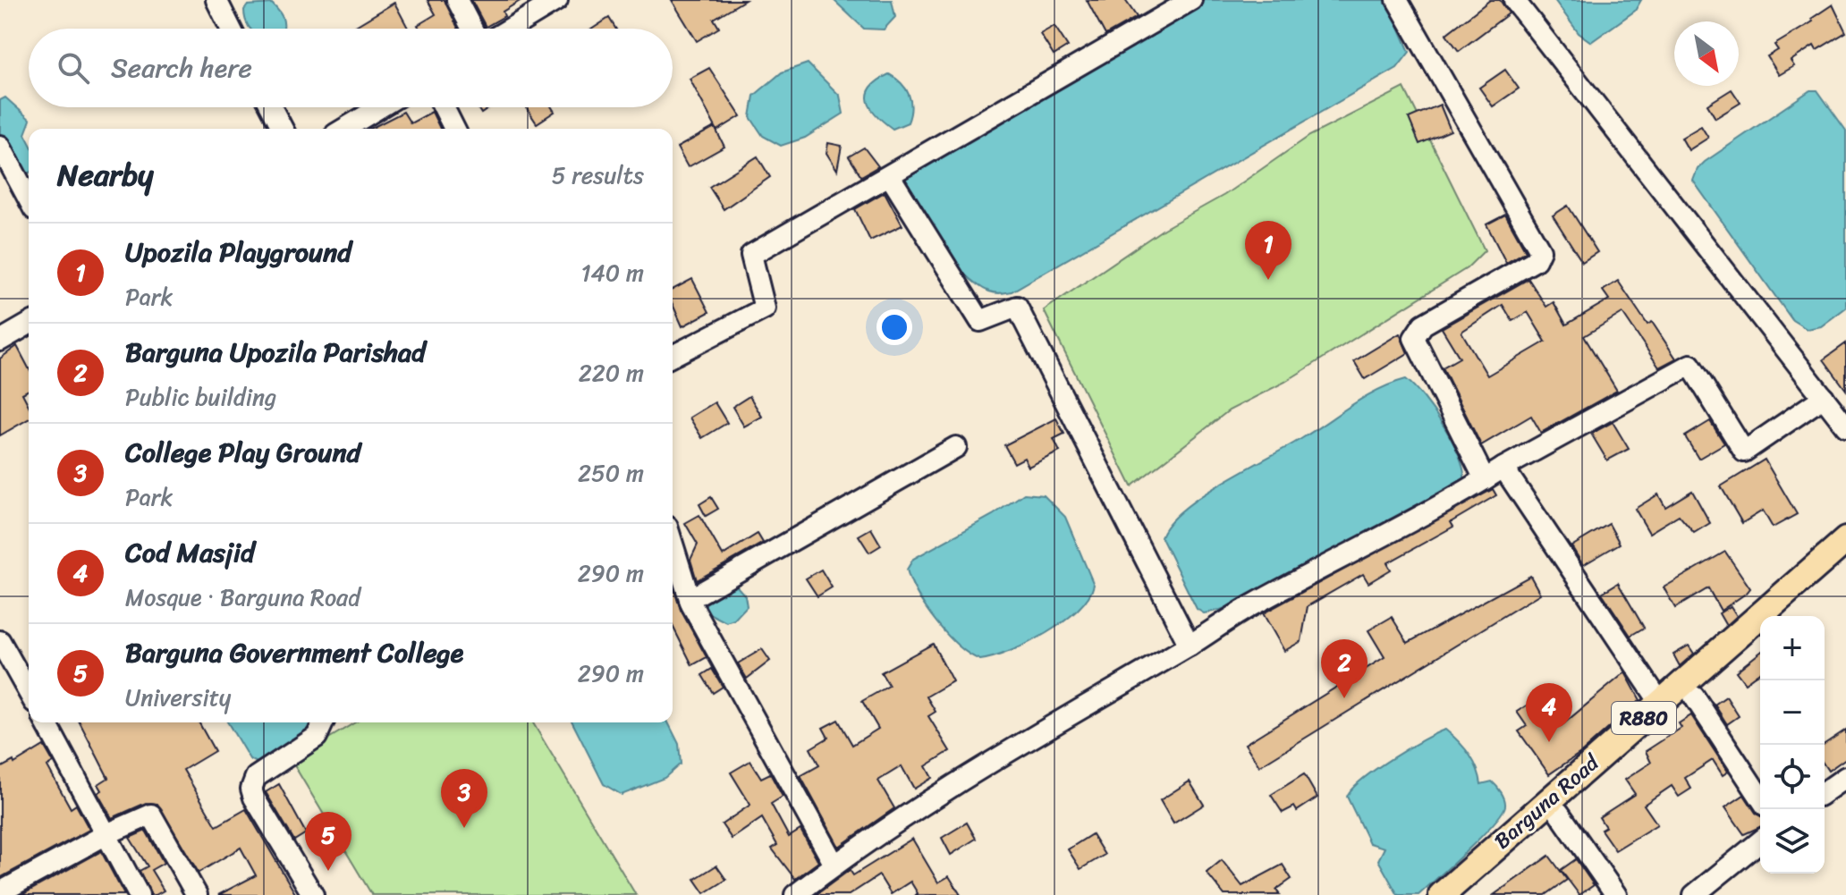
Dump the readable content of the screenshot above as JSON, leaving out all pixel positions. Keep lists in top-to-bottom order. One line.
{"streets":{"main road":["R880","Barguna Road"]},"north":"bottom right","page":{"search":"Search here","heading":["Nearby","5 results"],"pins":["1","2","4","3","5"],"list":[{"mark":"1","name":"Upozila Playground","note":"Park","value":"140 m"},{"mark":"2","name":"Barguna Upozila Parishad","note":"Public building","value":"220 m"},{"mark":"3","name":"College Play Ground","note":"Park","value":"250 m"},{"mark":"4","name":"Cod Masjid","note":"Mosque · Barguna Road","value":"290 m"},{"mark":"5","name":"Barguna Government College","note":"University","value":"290 m"}],"map_buttons":["+","−"]}}
